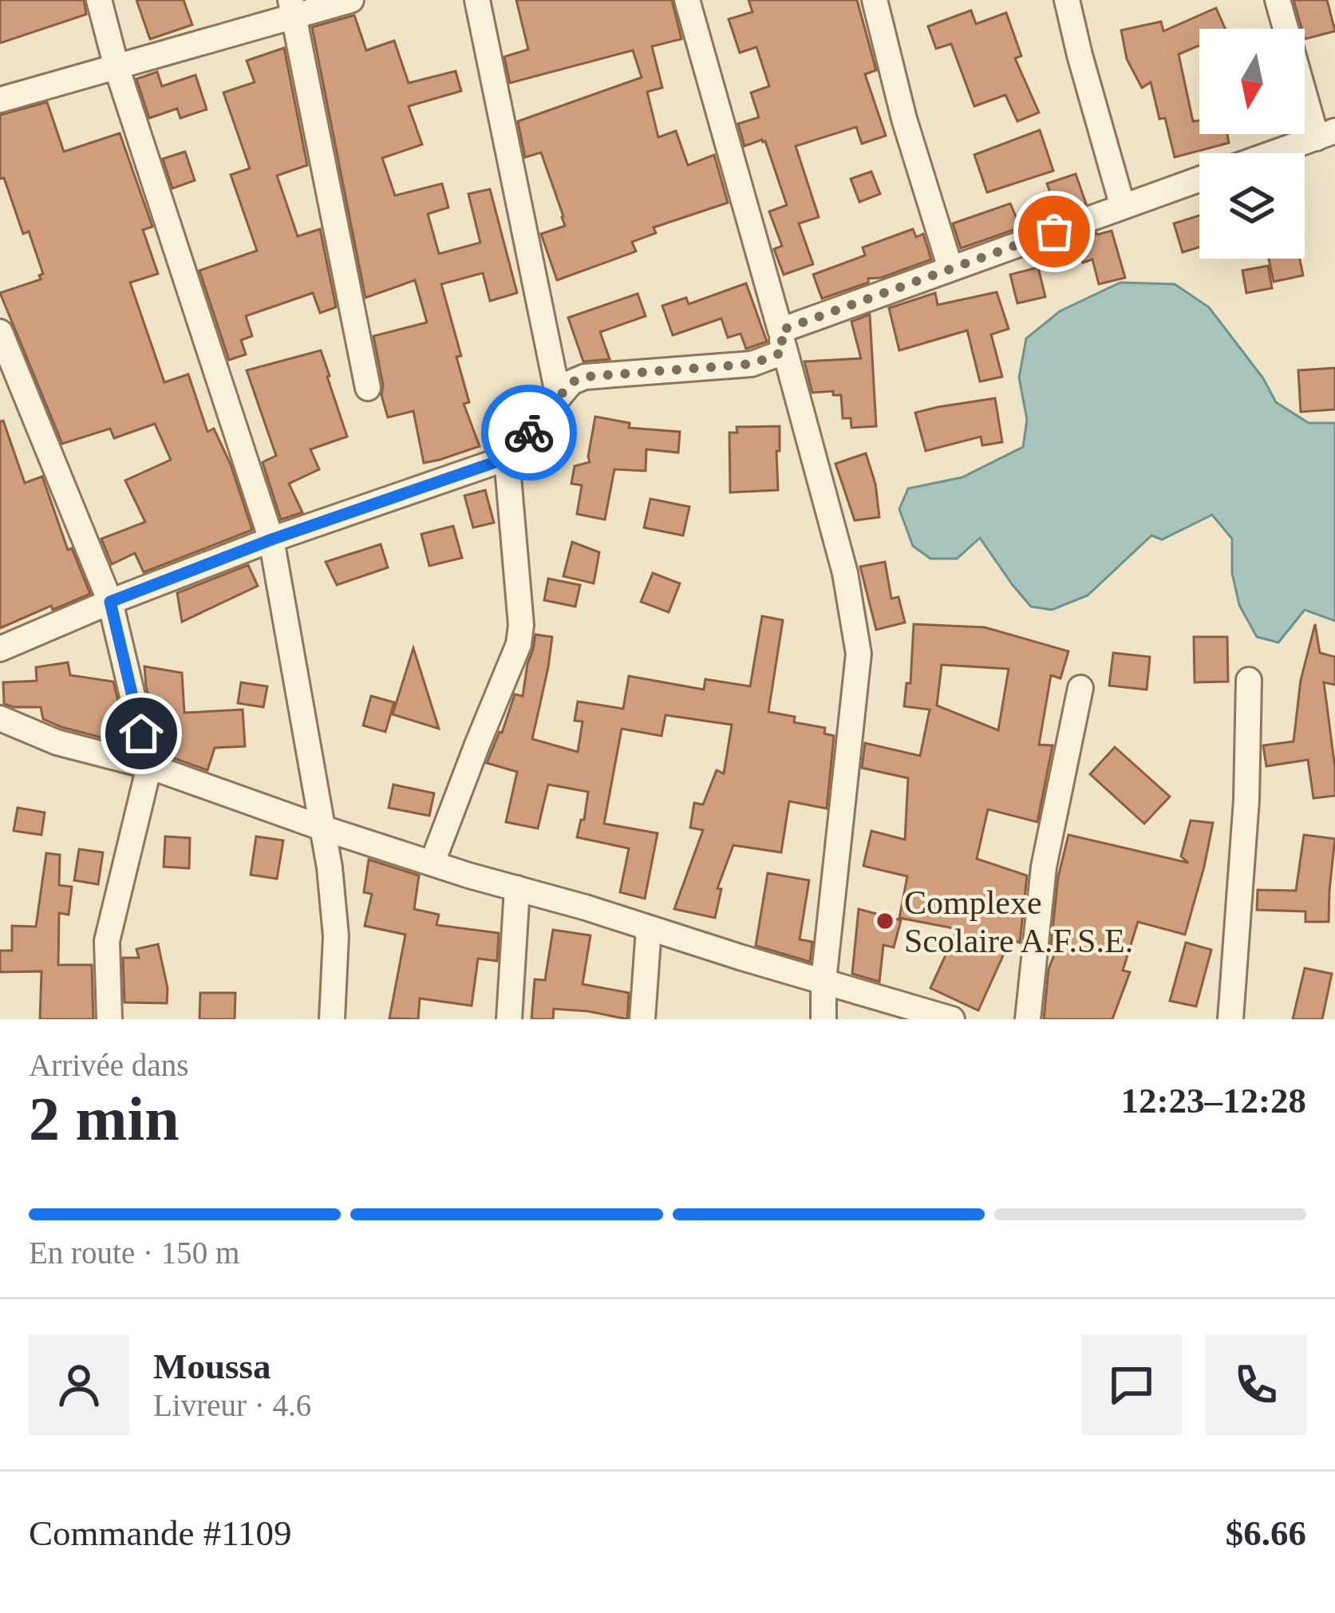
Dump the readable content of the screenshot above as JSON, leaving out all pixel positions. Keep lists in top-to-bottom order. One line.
{"places":["Complexe Scolaire A.F.S.E."],"north":"bottom","page":{"heading":["2 min","Arrivée dans","12:23–12:28"],"panel":["Moussa","Livreur · 4.6","Commande #1109","$6.66"],"bar":"En route · 150 m"}}
